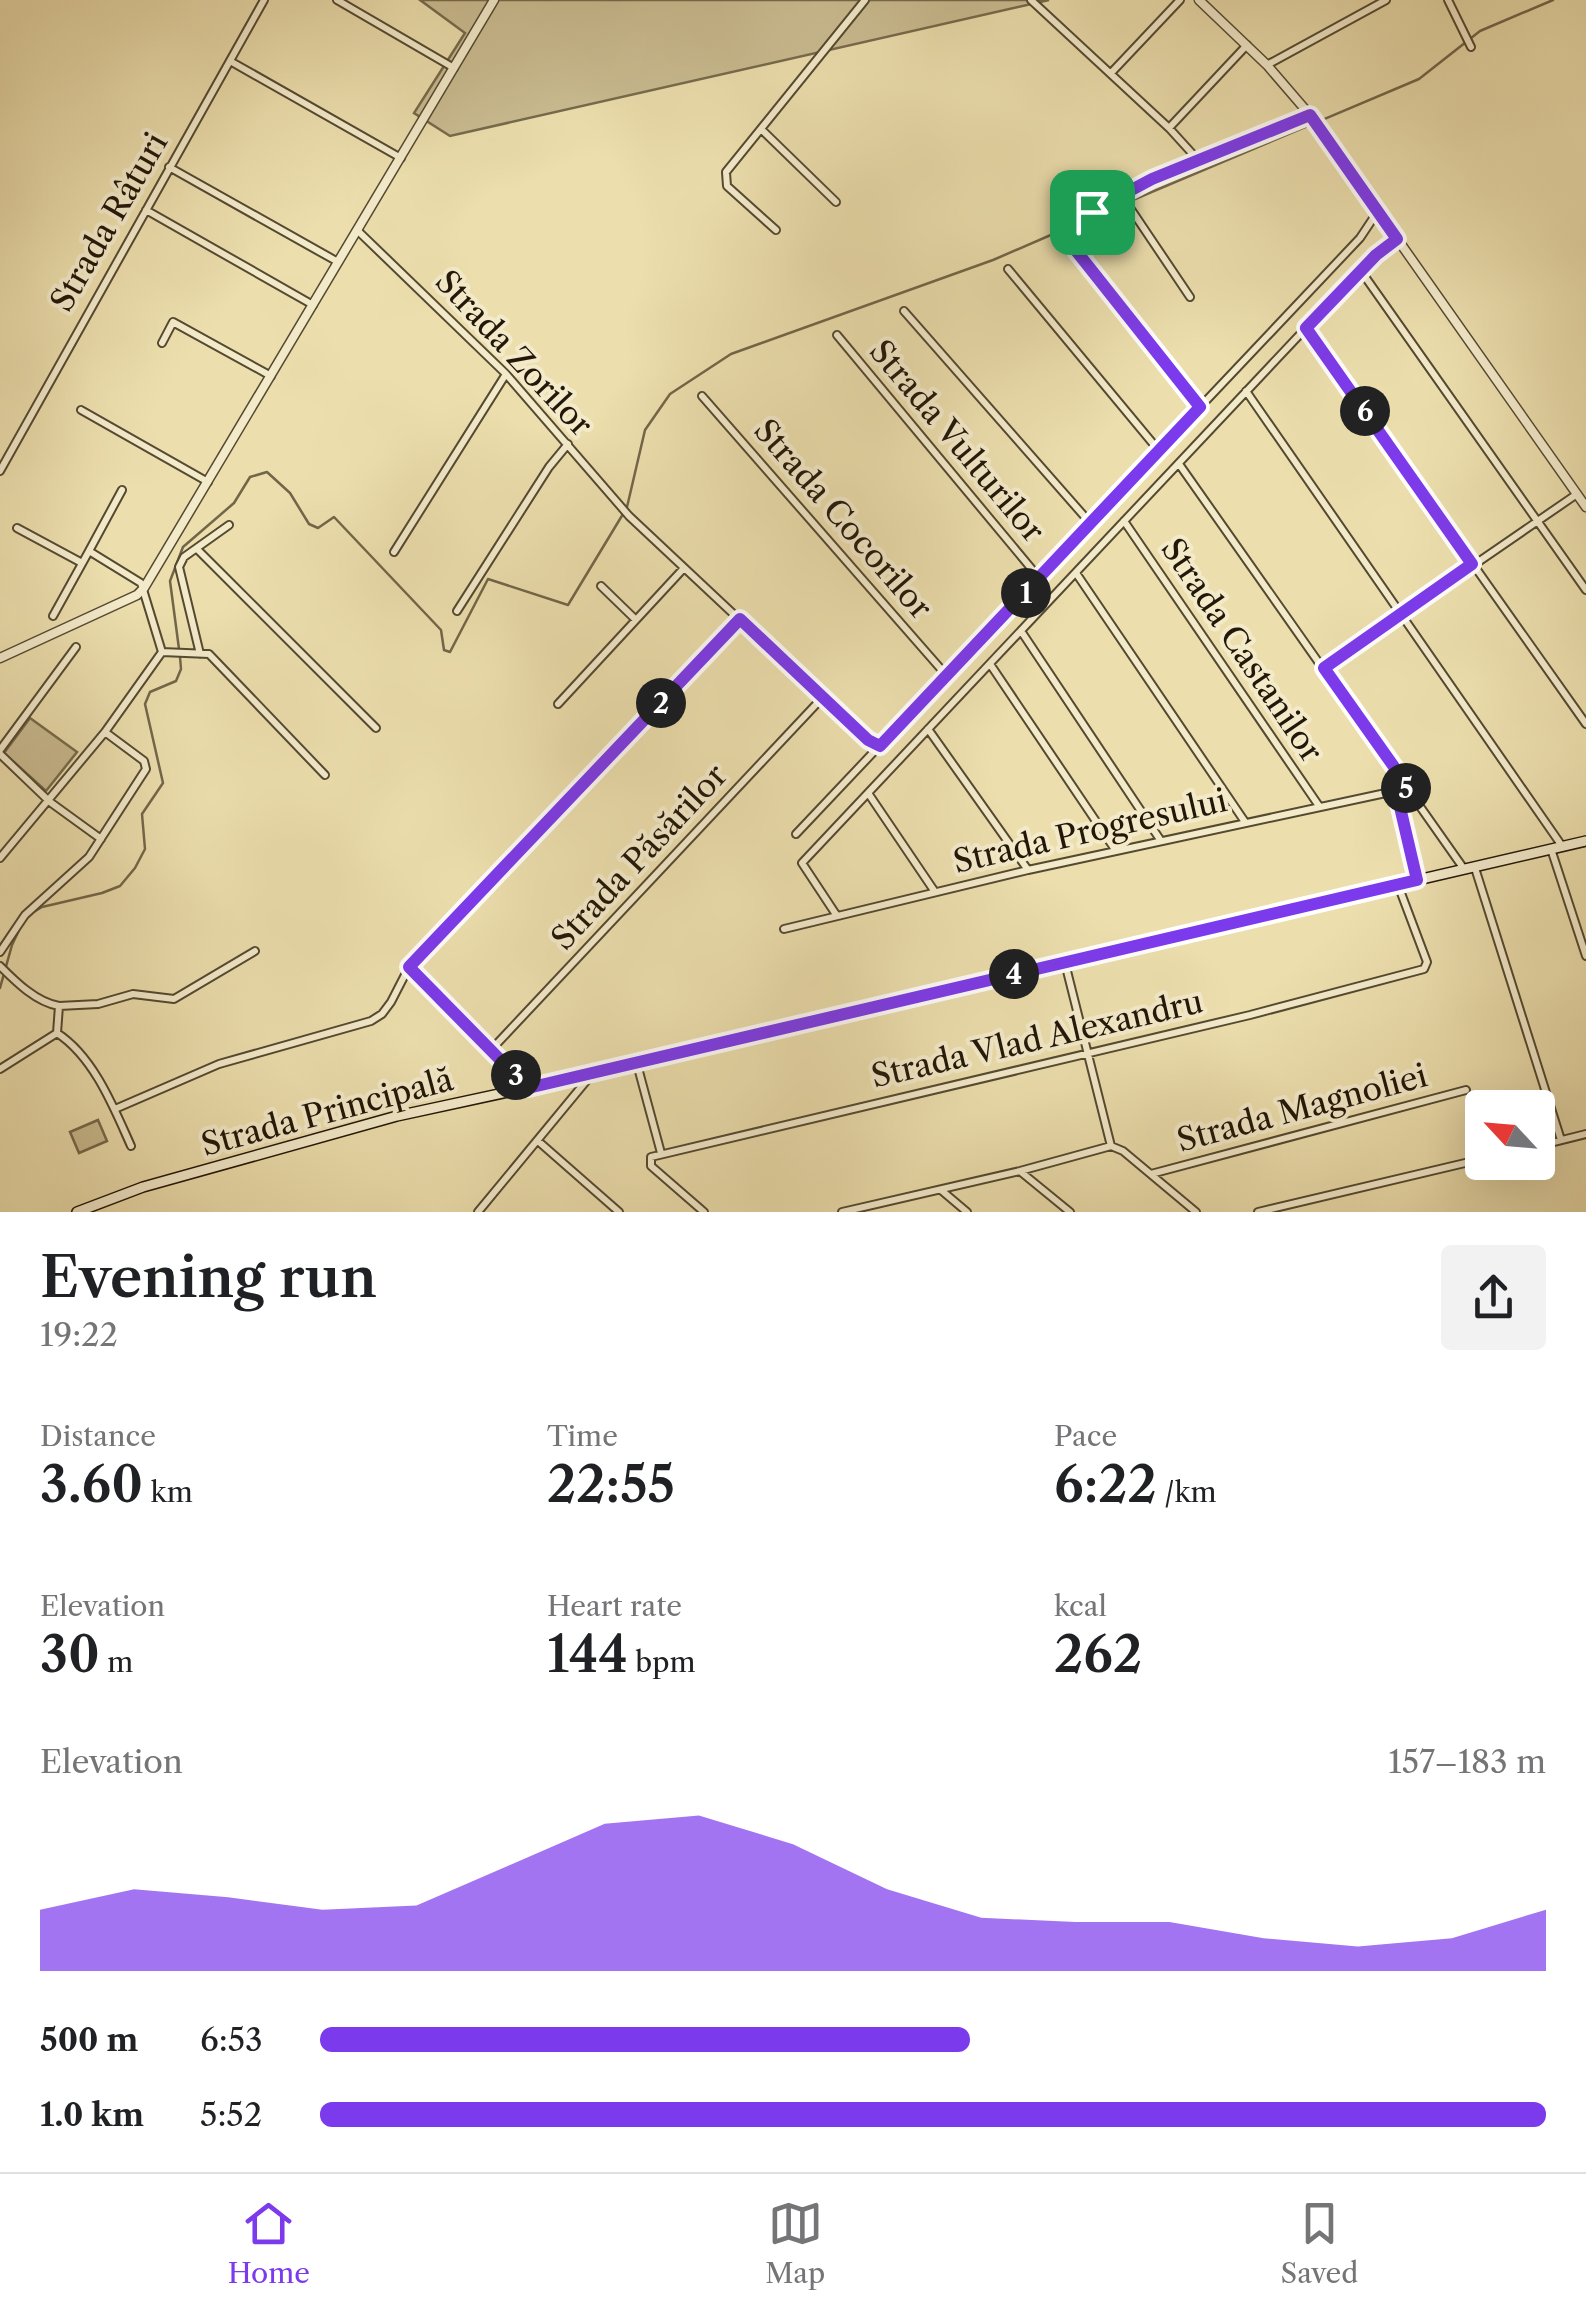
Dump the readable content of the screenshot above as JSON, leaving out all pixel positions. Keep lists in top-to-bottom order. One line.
{"streets":{"main road":["Strada Principală"],"street":["Strada Râturi","Strada Zorilor","Strada Vulturilor","Strada Cocorilor","Strada Castanilor","Strada Progresului","Strada Păsărilor","Strada Vlad Alexandru","Strada Magnoliei"]},"crossings":[["Strada Zorilor","Strada Păsărilor"],["Strada Castanilor","Strada Progresului"],["Strada Vlad Alexandru","Strada Principală"]],"north":"top left","page":{"pins":["6","1","2","5","4","3"],"heading":["Evening run","19:22"],"stats":[["Distance","3.60 km"],["Time","22:55"],["Pace","6:22 /km"],["Elevation","30 m"],["Heart rate","144 bpm"],["kcal","262"]],"chart":["Elevation","157–183 m"],"list":[{"name":"500 m","note":"6:53"},{"name":"1.0 km","note":"5:52"}],"tabs":["Home","Map","Saved"]}}
